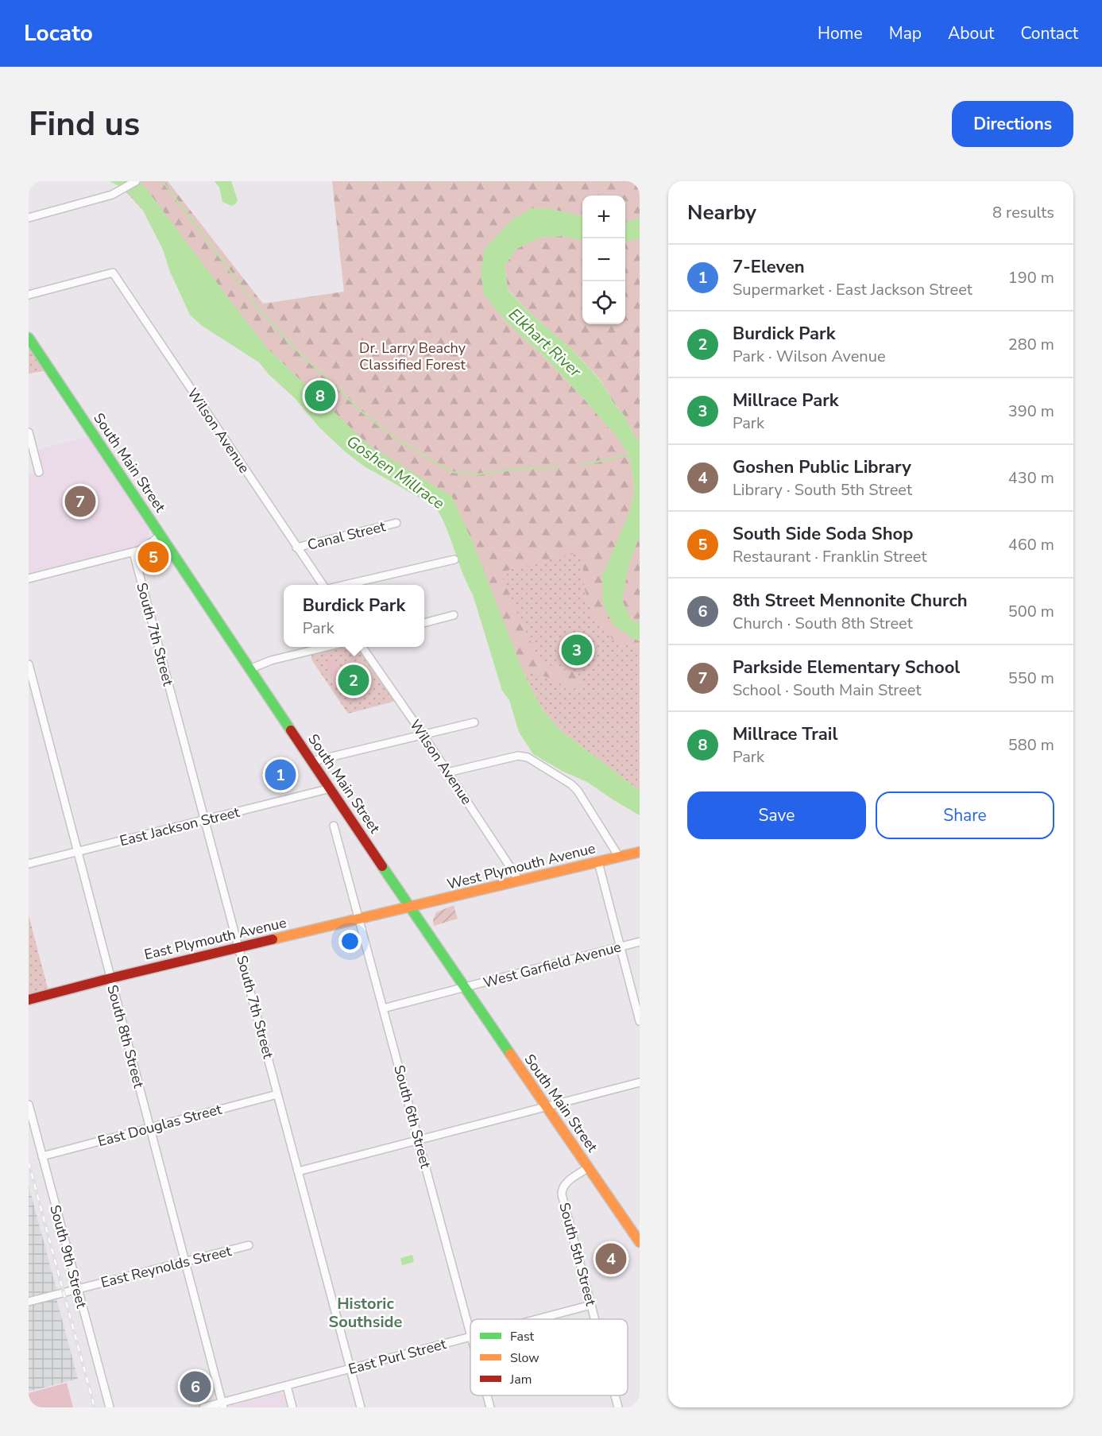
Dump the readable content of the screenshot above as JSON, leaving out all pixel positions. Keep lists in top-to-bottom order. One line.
{"streets":{"main road":["South Main Street","West Plymouth Avenue","East Plymouth Avenue"],"street":["Wilson Avenue","Canal Street","South 7th Street","East Jackson Street","West Garfield Avenue","South 8th Street","South 6th Street","East Douglas Street","South 5th Street","South 9th Street","East Reynolds Street","East Purl Street"]},"crossings":[["Wilson Avenue","Canal Street"],["Wilson Avenue","West Plymouth Avenue"],["South Main Street","East Jackson Street"],["South Main Street","West Plymouth Avenue"],["South Main Street","East Plymouth Avenue"],["South Main Street","West Garfield Avenue"],["South Main Street","South 5th Street"],["South 7th Street","East Jackson Street"],["South 7th Street","East Plymouth Avenue"],["South 7th Street","East Douglas Street"],["South 7th Street","East Purl Street"],["East Jackson Street","South 8th Street"],["West Plymouth Avenue","East Plymouth Avenue"],["East Plymouth Avenue","South 8th Street"],["East Plymouth Avenue","South 6th Street"],["West Garfield Avenue","South 6th Street"],["South 8th Street","East Douglas Street"],["South 8th Street","East Reynolds Street"],["South 8th Street","East Purl Street"],["East Douglas Street","South 9th Street"],["South 5th Street","East Purl Street"],["South 9th Street","East Reynolds Street"]],"districts":["Historic Southside"],"water":["Elkhart River","Goshen Millrace"],"parks":["Dr. Larry Beachy Classified Forest"],"legend":["Fast","Slow","Jam"],"page":{"header":"Locato","nav":["Home","Map","About","Contact"],"buttons":["Directions",["Save","Share"]],"title":"Find us","heading":["Nearby","8 results"],"map_buttons":["+","−"],"list":[{"mark":"1","name":"7-Eleven","note":"Supermarket · East Jackson Street","value":"190 m"},{"mark":"2","name":"Burdick Park","note":"Park · Wilson Avenue","value":"280 m"},{"mark":"3","name":"Millrace Park","note":"Park","value":"390 m"},{"mark":"4","name":"Goshen Public Library","note":"Library · South 5th Street","value":"430 m"},{"mark":"5","name":"South Side Soda Shop","note":"Restaurant · Franklin Street","value":"460 m"},{"mark":"6","name":"8th Street Mennonite Church","note":"Church · South 8th Street","value":"500 m"},{"mark":"7","name":"Parkside Elementary School","note":"School · South Main Street","value":"550 m"},{"mark":"8","name":"Millrace Trail","note":"Park","value":"580 m"}],"pins":["8","7","5","3","2","1","4","6"],"popup":["Burdick Park","Park"]}}
